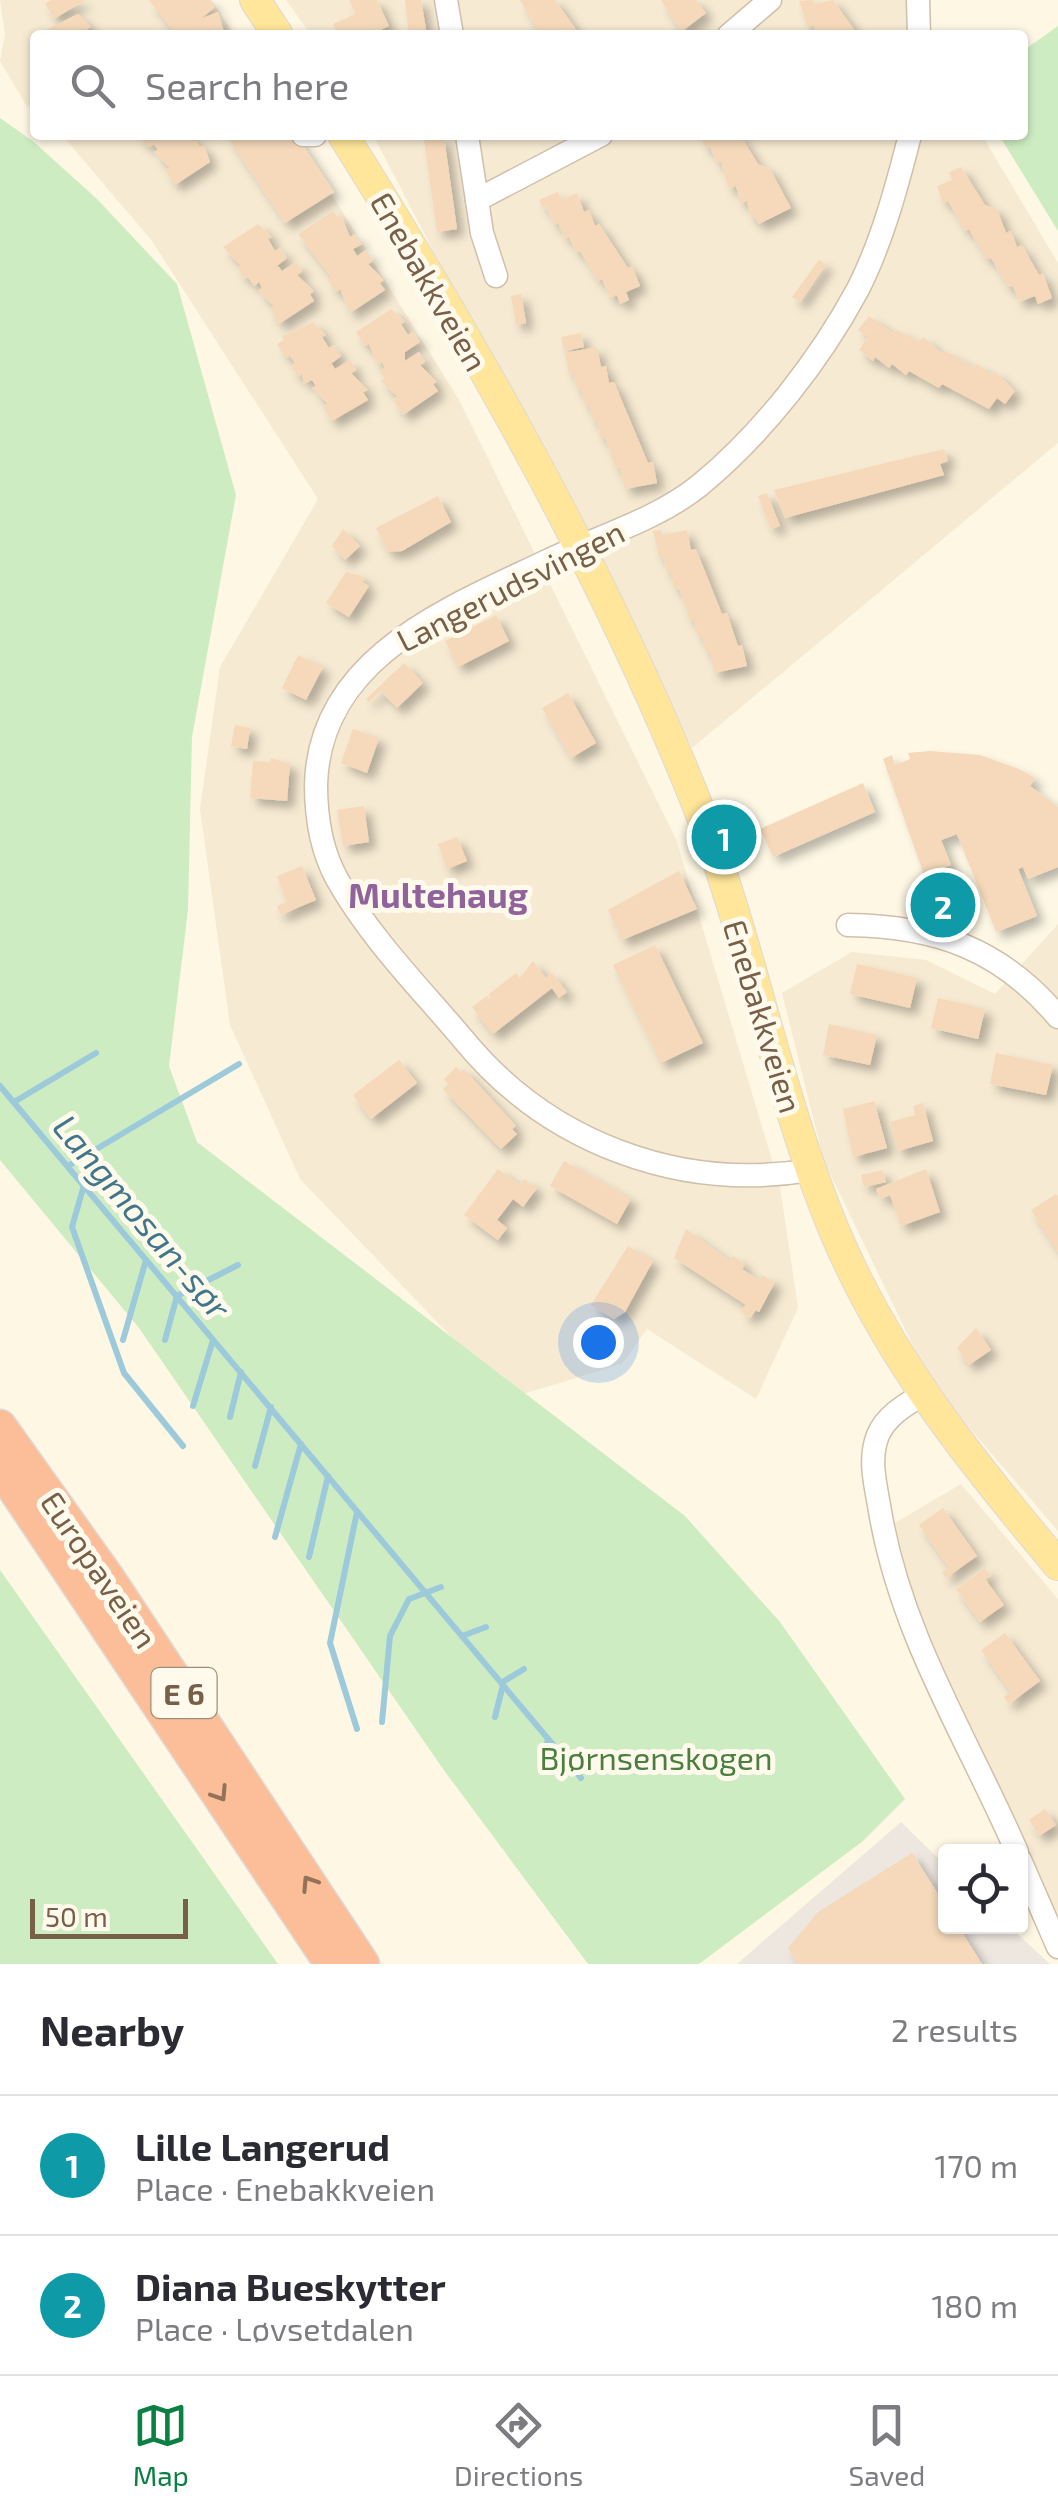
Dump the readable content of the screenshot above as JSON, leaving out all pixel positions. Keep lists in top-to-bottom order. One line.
{"streets":{"highway":["Europaveien","E 6"],"main road":["Enebakkveien"],"street":["Langerudsvingen"]},"crossings":[["Enebakkveien","Langerudsvingen"]],"districts":["Multehaug"],"water":["Langmosan-sør"],"parks":["Bjørnsenskogen"],"scale_bar":"50 m","page":{"search":"Search here","pins":["1","2"],"scale":"50 m","heading":["Nearby","2 results"],"list":[{"mark":"1","name":"Lille Langerud","note":"Place · Enebakkveien","value":"170 m"},{"mark":"2","name":"Diana Bueskytter","note":"Place · Løvsetdalen","value":"180 m"}],"nav":["Map","Directions","Saved"]}}
